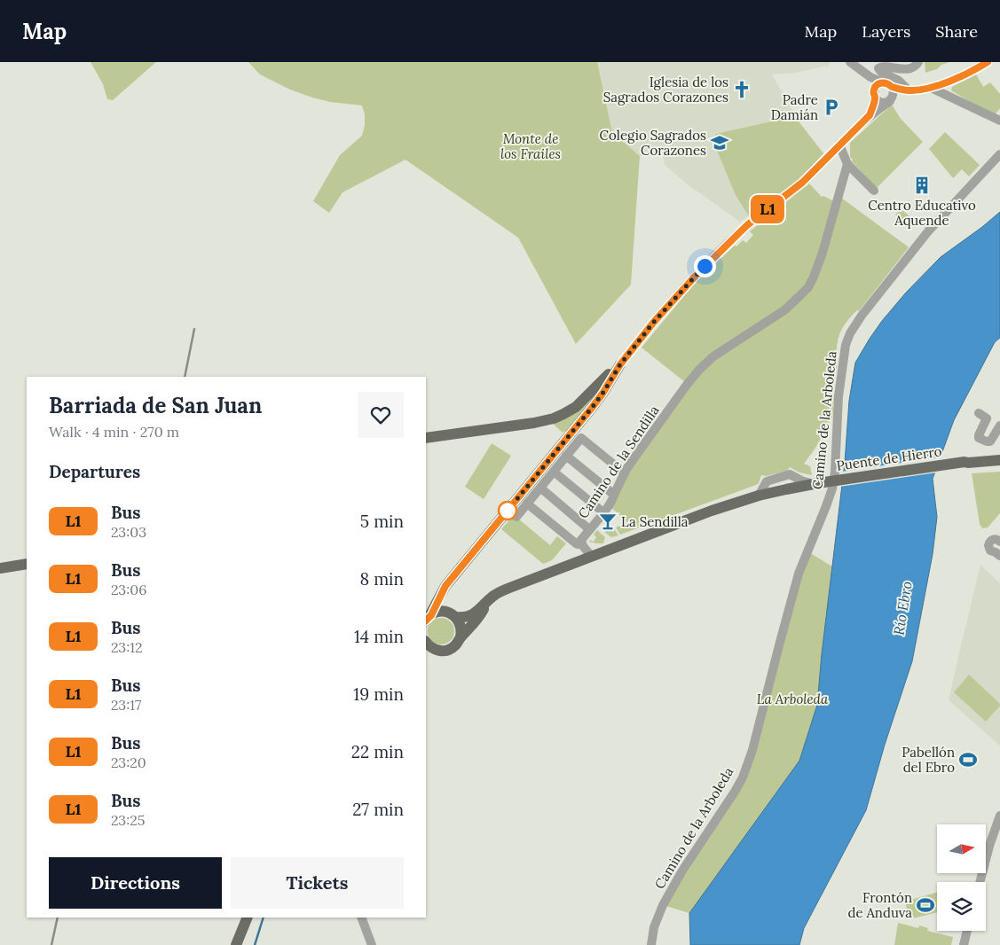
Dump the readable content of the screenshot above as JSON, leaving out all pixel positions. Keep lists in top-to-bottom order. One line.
{"streets":{"main road":["Puente de Hierro"],"street":["Camino de la Arboleda","Camino de la Sendilla"]},"water":["Río Ebro"],"parks":["Monte de los Frailes","La Arboleda"],"places":{"church":["Iglesia de los Sagrados Corazones"],"parking":["Padre Damián"],"school or university":["Colegio Sagrados Corazones"],"building":["Centro Educativo Aquende"],"bar":["La Sendilla"],"sports":["Pabellón del Ebro","Frontón de Anduva"]},"lines":["bus line L1"],"north":"right","page":{"header":"Map","nav":["Map","Layers","Share"],"on_map":"L1","heading":[["Barriada de San Juan","Walk · 4 min · 270 m"],"Departures"],"list":[{"mark":"L1","name":"Bus","note":"23:03","value":"5 min"},{"mark":"L1","name":"Bus","note":"23:06","value":"8 min"},{"mark":"L1","name":"Bus","note":"23:12","value":"14 min"},{"mark":"L1","name":"Bus","note":"23:17","value":"19 min"},{"mark":"L1","name":"Bus","note":"23:20","value":"22 min"},{"mark":"L1","name":"Bus","note":"23:25","value":"27 min"}],"buttons":["Directions","Tickets"]}}
